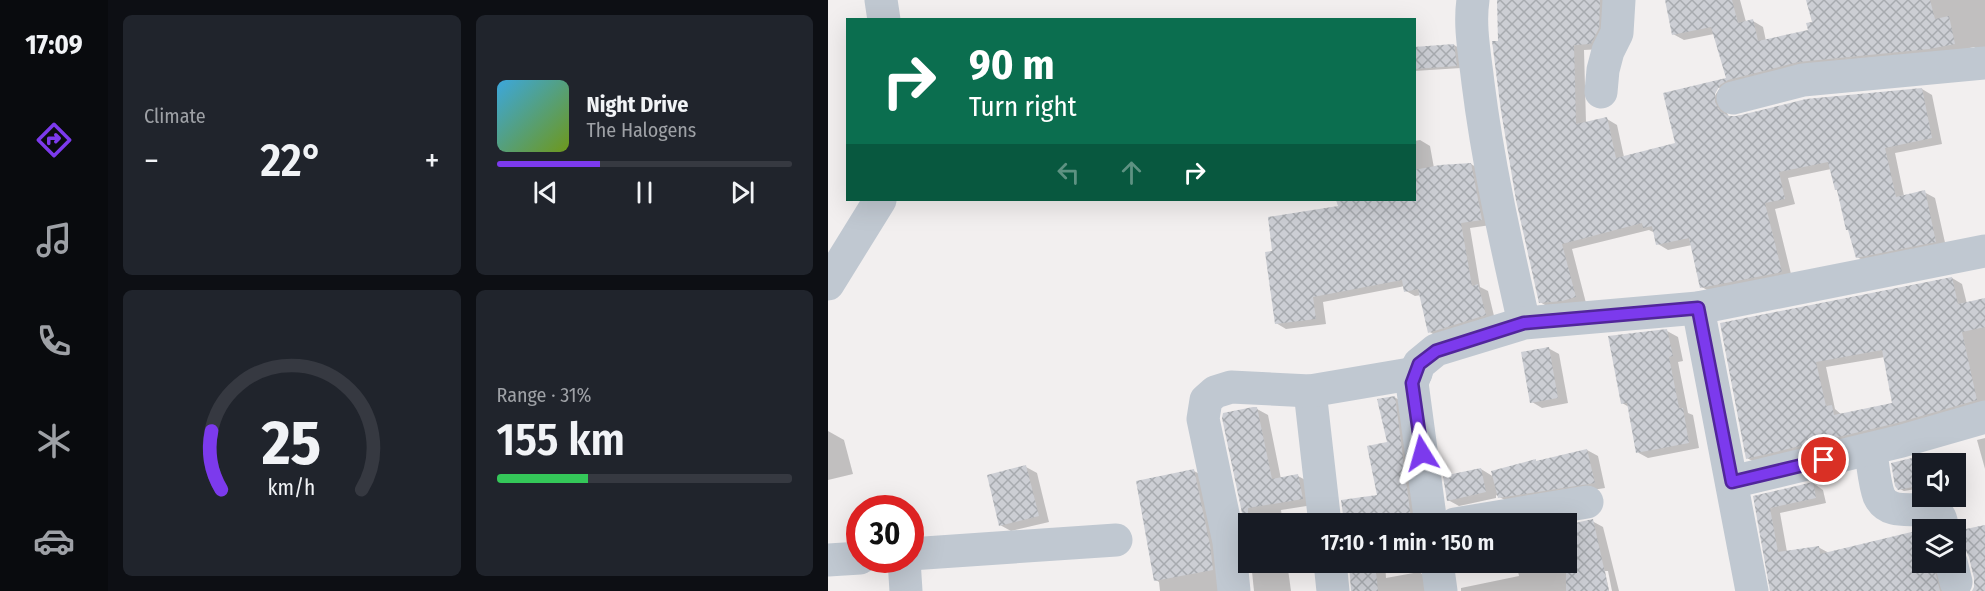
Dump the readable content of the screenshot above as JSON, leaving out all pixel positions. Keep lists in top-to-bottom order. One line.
{"page":{"tabs":"17:09","tile":["Climate",["Range · 31%","155 km"]],"turn":["90 m","Turn right"],"song":["Night Drive","The Halogens"],"heat":["−","22°","+"],"limit":"30","trip":"17:10 · 1 min · 150 m","gauge":["25","km/h"]}}
